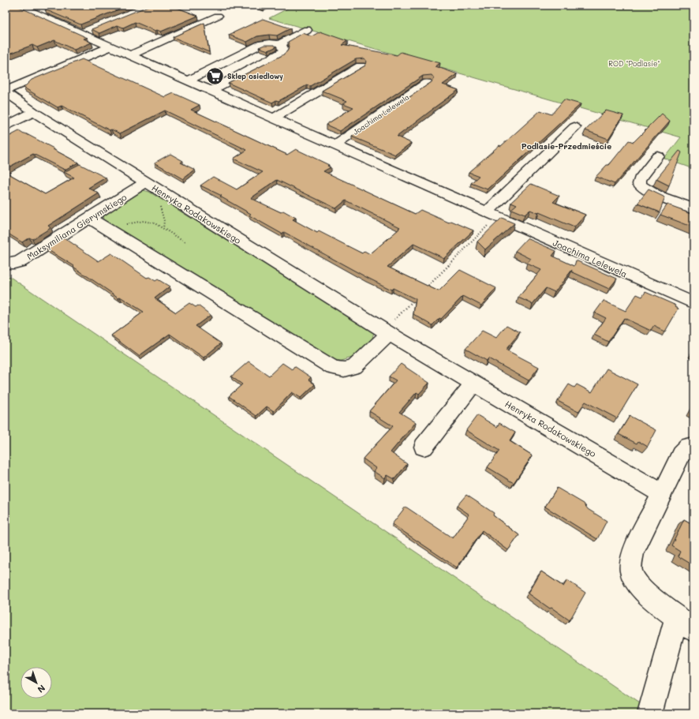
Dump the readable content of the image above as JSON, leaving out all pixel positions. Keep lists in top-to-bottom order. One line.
{"streets":{"street":["Joachima Lelewela","Henryka Rodakowskiego","Maksymiliana Gierymskiego"]},"crossings":[["Henryka Rodakowskiego","Maksymiliana Gierymskiego"]],"districts":["Podlasie-Przedmieście"],"parks":["ROD \"Podlasie\""],"places":{"supermarket":["Sklep osiedlowy"]},"north":"bottom right"}
